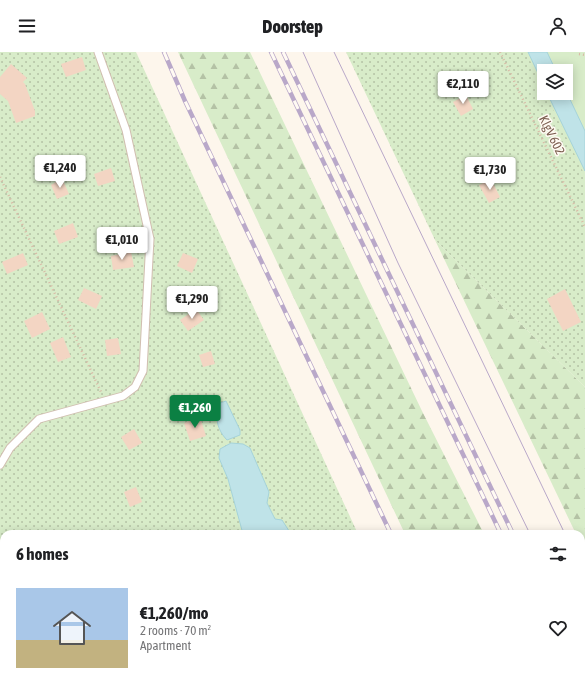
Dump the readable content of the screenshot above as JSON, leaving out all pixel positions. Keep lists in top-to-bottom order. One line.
{"streets":{"path":["KlgV 602"]},"page":{"header":"Doorstep","price":["€2,110","€1,240","€1,730","€1,010","€1,290","€1,260"],"heading":"6 homes","list":[{"name":"€1,260/mo","note":"2 rooms · 70 m² · Apartment"}]}}
